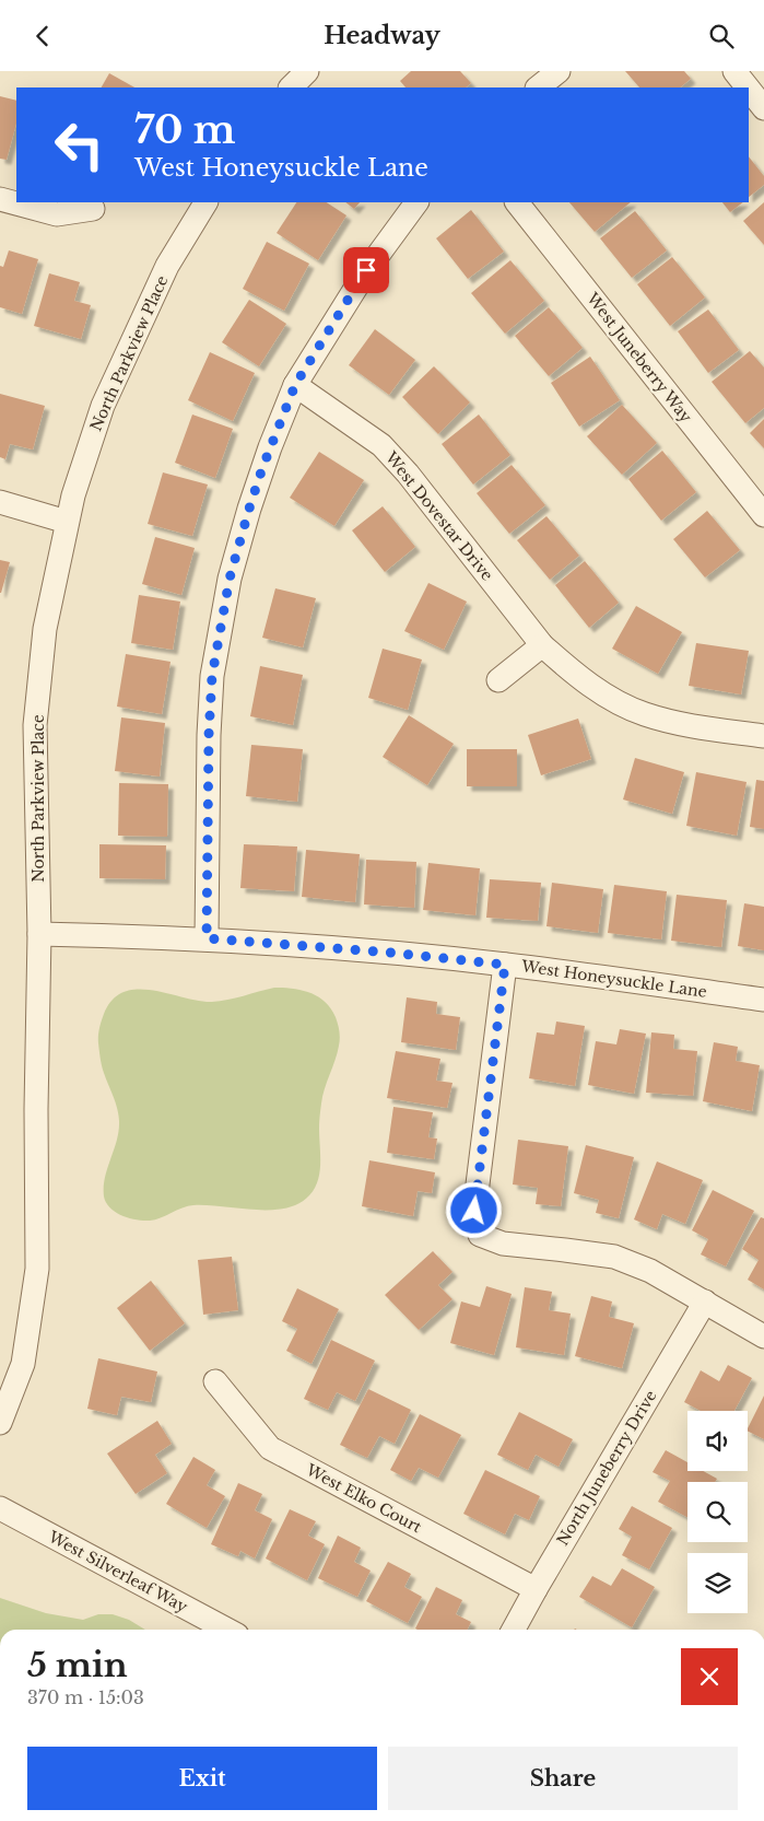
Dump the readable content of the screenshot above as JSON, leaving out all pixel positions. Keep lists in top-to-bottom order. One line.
{"streets":{"street":["North Parkview Place","West Juneberry Way","West Dovestar Drive","West Honeysuckle Lane","North Juneberry Drive","West Elko Court","West Silverleaf Way"]},"crossings":[["North Parkview Place","West Honeysuckle Lane"],["North Juneberry Drive","West Elko Court"]],"page":{"header":"Headway","turn":["70 m","West Honeysuckle Lane"],"heading":["5 min","370 m · 15:03"],"buttons":["Exit","Share"]}}
